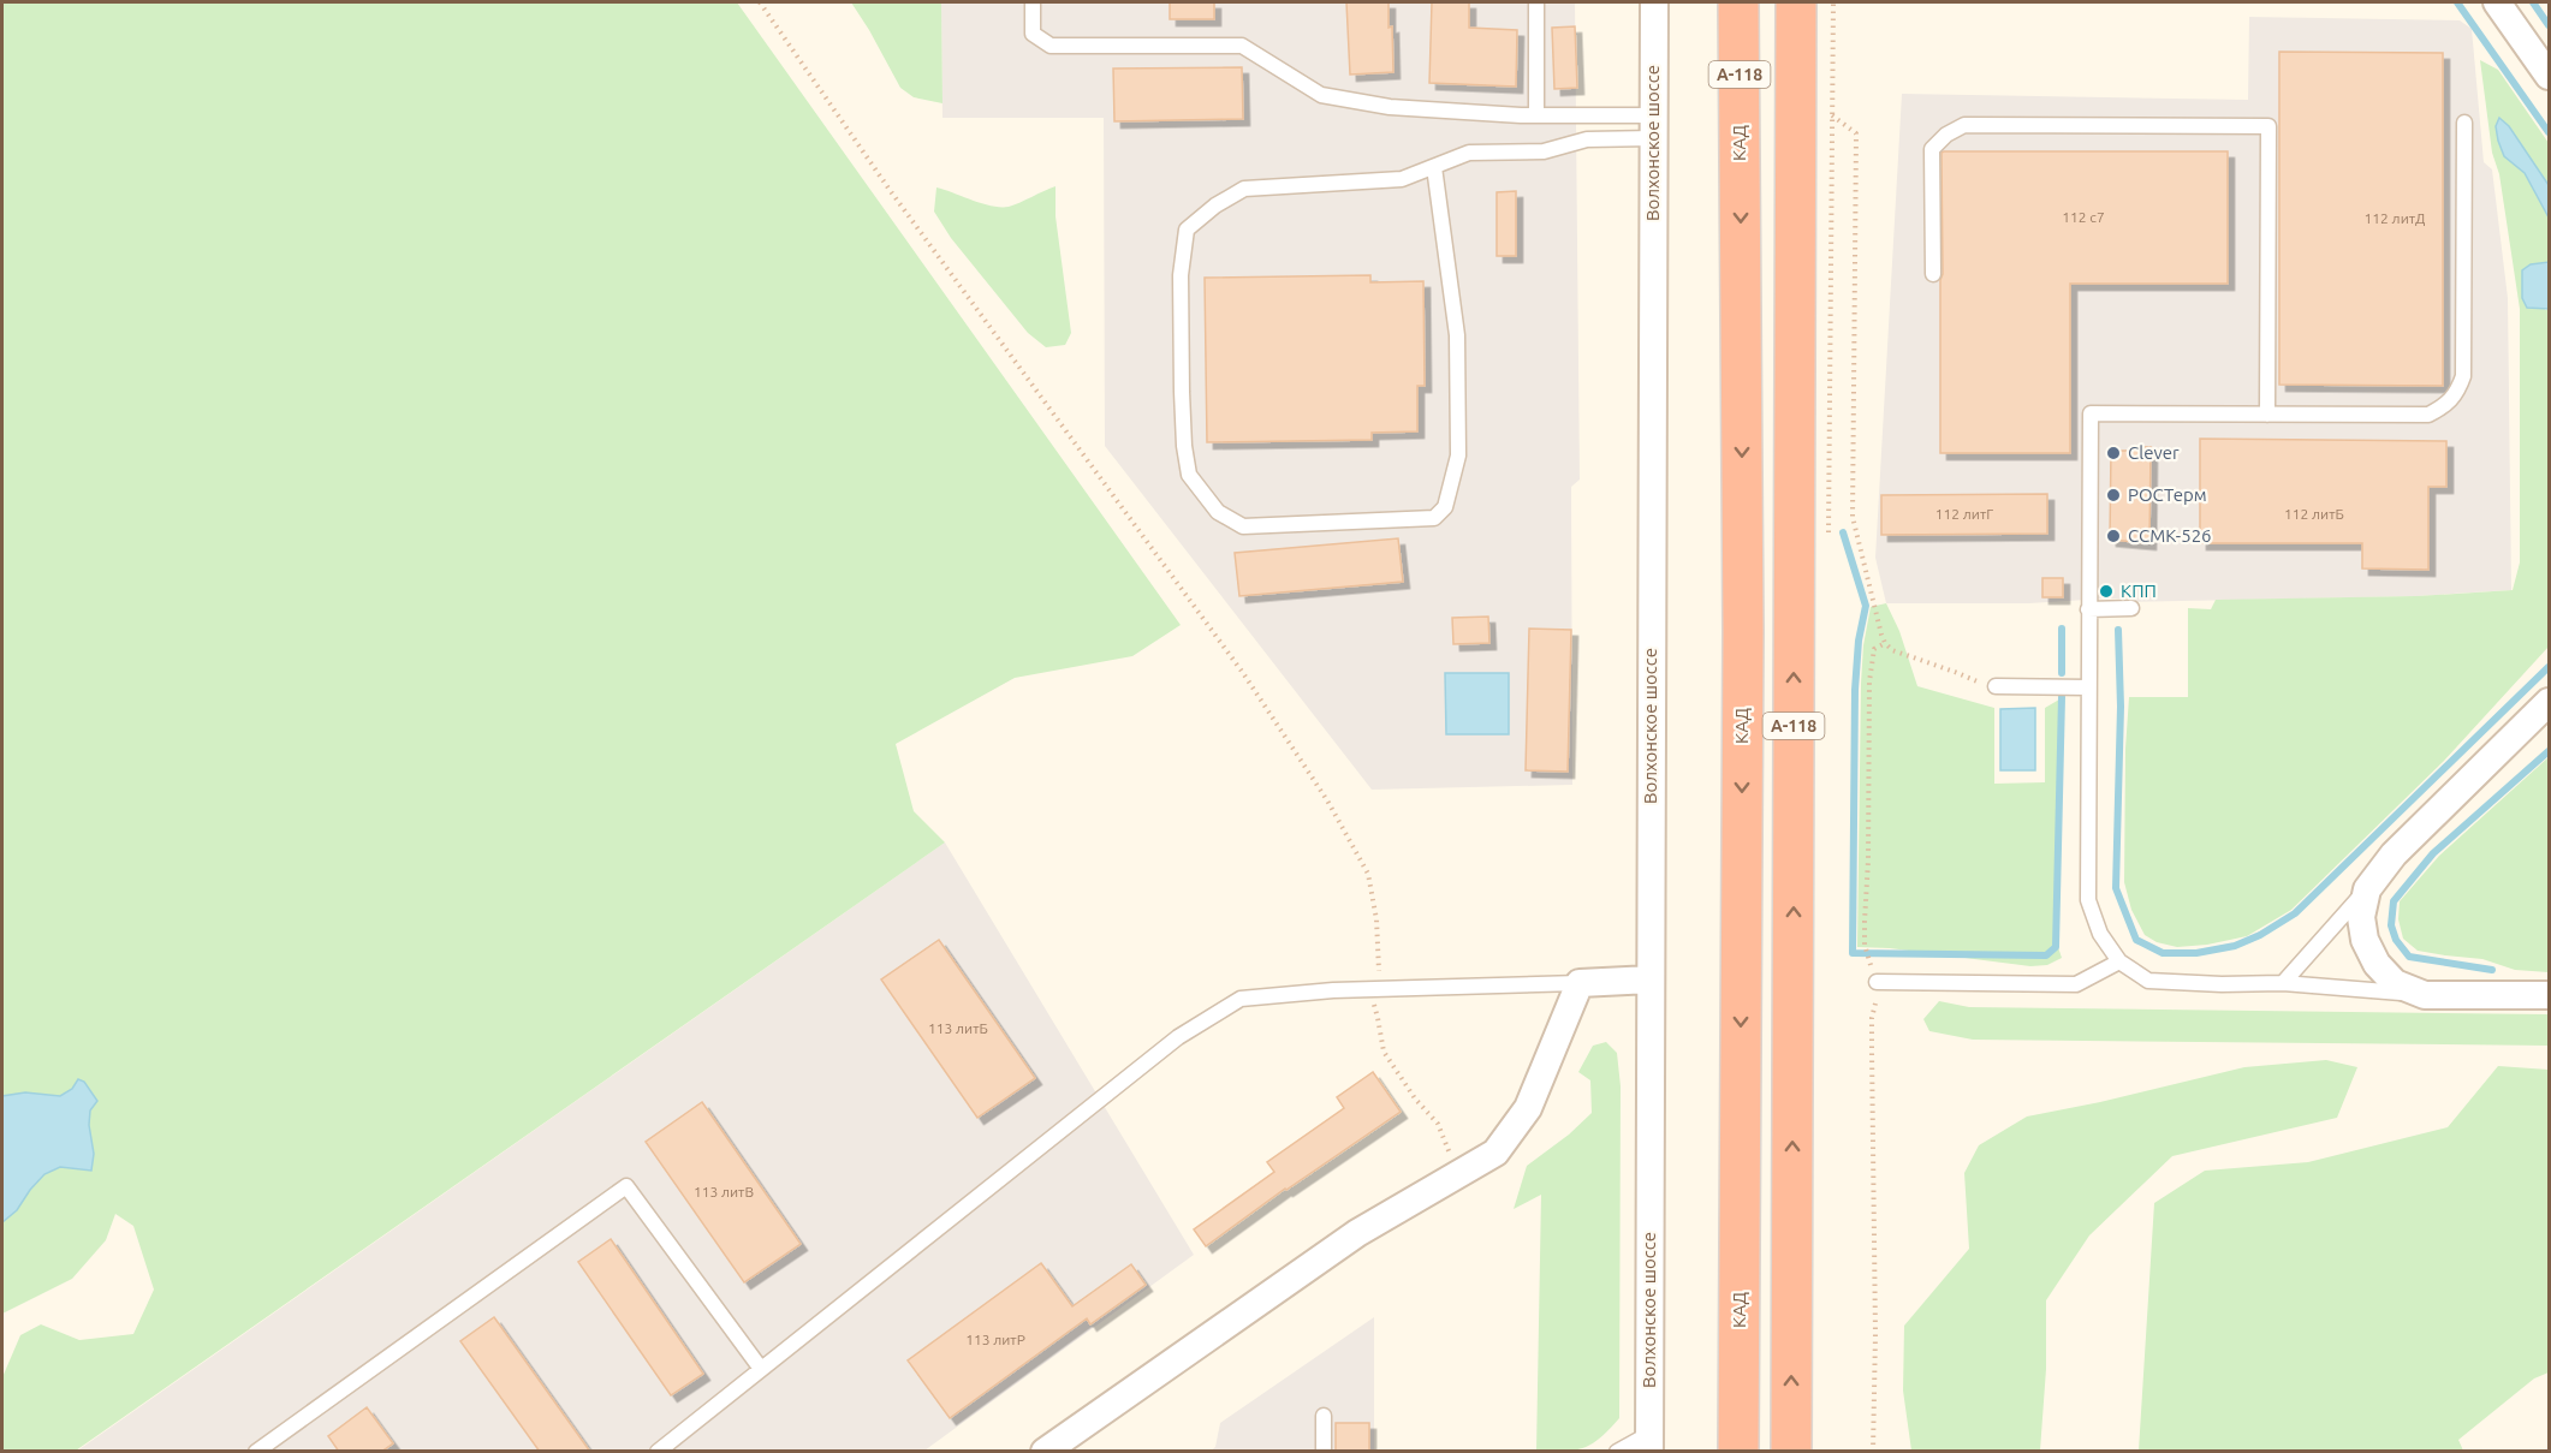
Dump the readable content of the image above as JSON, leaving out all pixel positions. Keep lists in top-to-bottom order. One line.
{"streets":{"highway":["А-118","КАД"],"street":["Волхонское шоссе"]},"places":["Clever","РОСТерм","ССМК-526","КПП"],"house_numbers":["112 с7","112 литД","112 литГ","112 литБ","113 литБ","113 литВ","113 литР"]}
